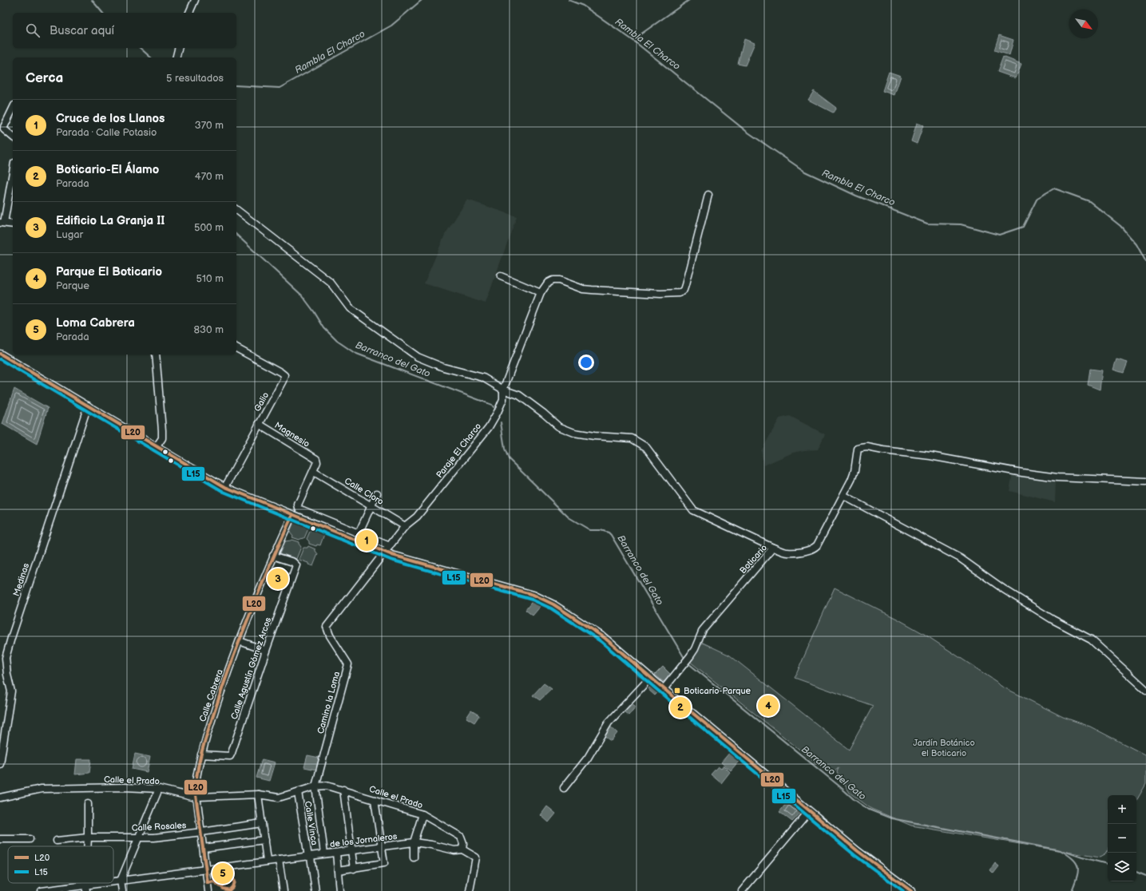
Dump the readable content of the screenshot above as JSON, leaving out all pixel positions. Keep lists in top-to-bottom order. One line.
{"streets":{"street":["Galio","Magnesio","Paraje El Charco","Calle Cloro","Boticario","Medinas","Calle Agustín Gómez Arcos","Calle Cabrera","Camino la Loma","Calle el Prado","Calle Vinca","Calle Rosales","de los Jornaleros"]},"crossings":[["Galio","Magnesio"],["Magnesio","Calle Cloro"],["Paraje El Charco","Calle Cloro"],["Paraje El Charco","Camino la Loma"],["Calle Agustín Gómez Arcos","Calle Cabrera"],["Calle Cabrera","Calle el Prado"],["Calle Cabrera","Calle Rosales"],["Calle Cabrera","de los Jornaleros"],["Camino la Loma","Calle el Prado"],["Calle el Prado","Calle Vinca"],["Calle el Prado","de los Jornaleros"],["Calle Vinca","de los Jornaleros"]],"water":["Rambla El Charco","Barranco del Gato"],"parks":["Jardín Botánico el Boticario"],"places":{"transit":["Boticario-Parque"]},"lines":["transit line L20","transit line L15"],"legend":["L20","L15"],"north":"bottom right","page":{"search":"Buscar aquí","heading":["Cerca","5 resultados"],"list":[{"mark":"1","name":"Cruce de los Llanos","note":"Parada · Calle Potasio","value":"370 m"},{"mark":"2","name":"Boticario-El Álamo","note":"Parada","value":"470 m"},{"mark":"3","name":"Edificio La Granja II","note":"Lugar","value":"500 m"},{"mark":"4","name":"Parque El Boticario","note":"Parque","value":"510 m"},{"mark":"5","name":"Loma Cabrera","note":"Parada","value":"830 m"}],"pins":["1","3","4","2","5"],"map_buttons":["+","−"]}}
